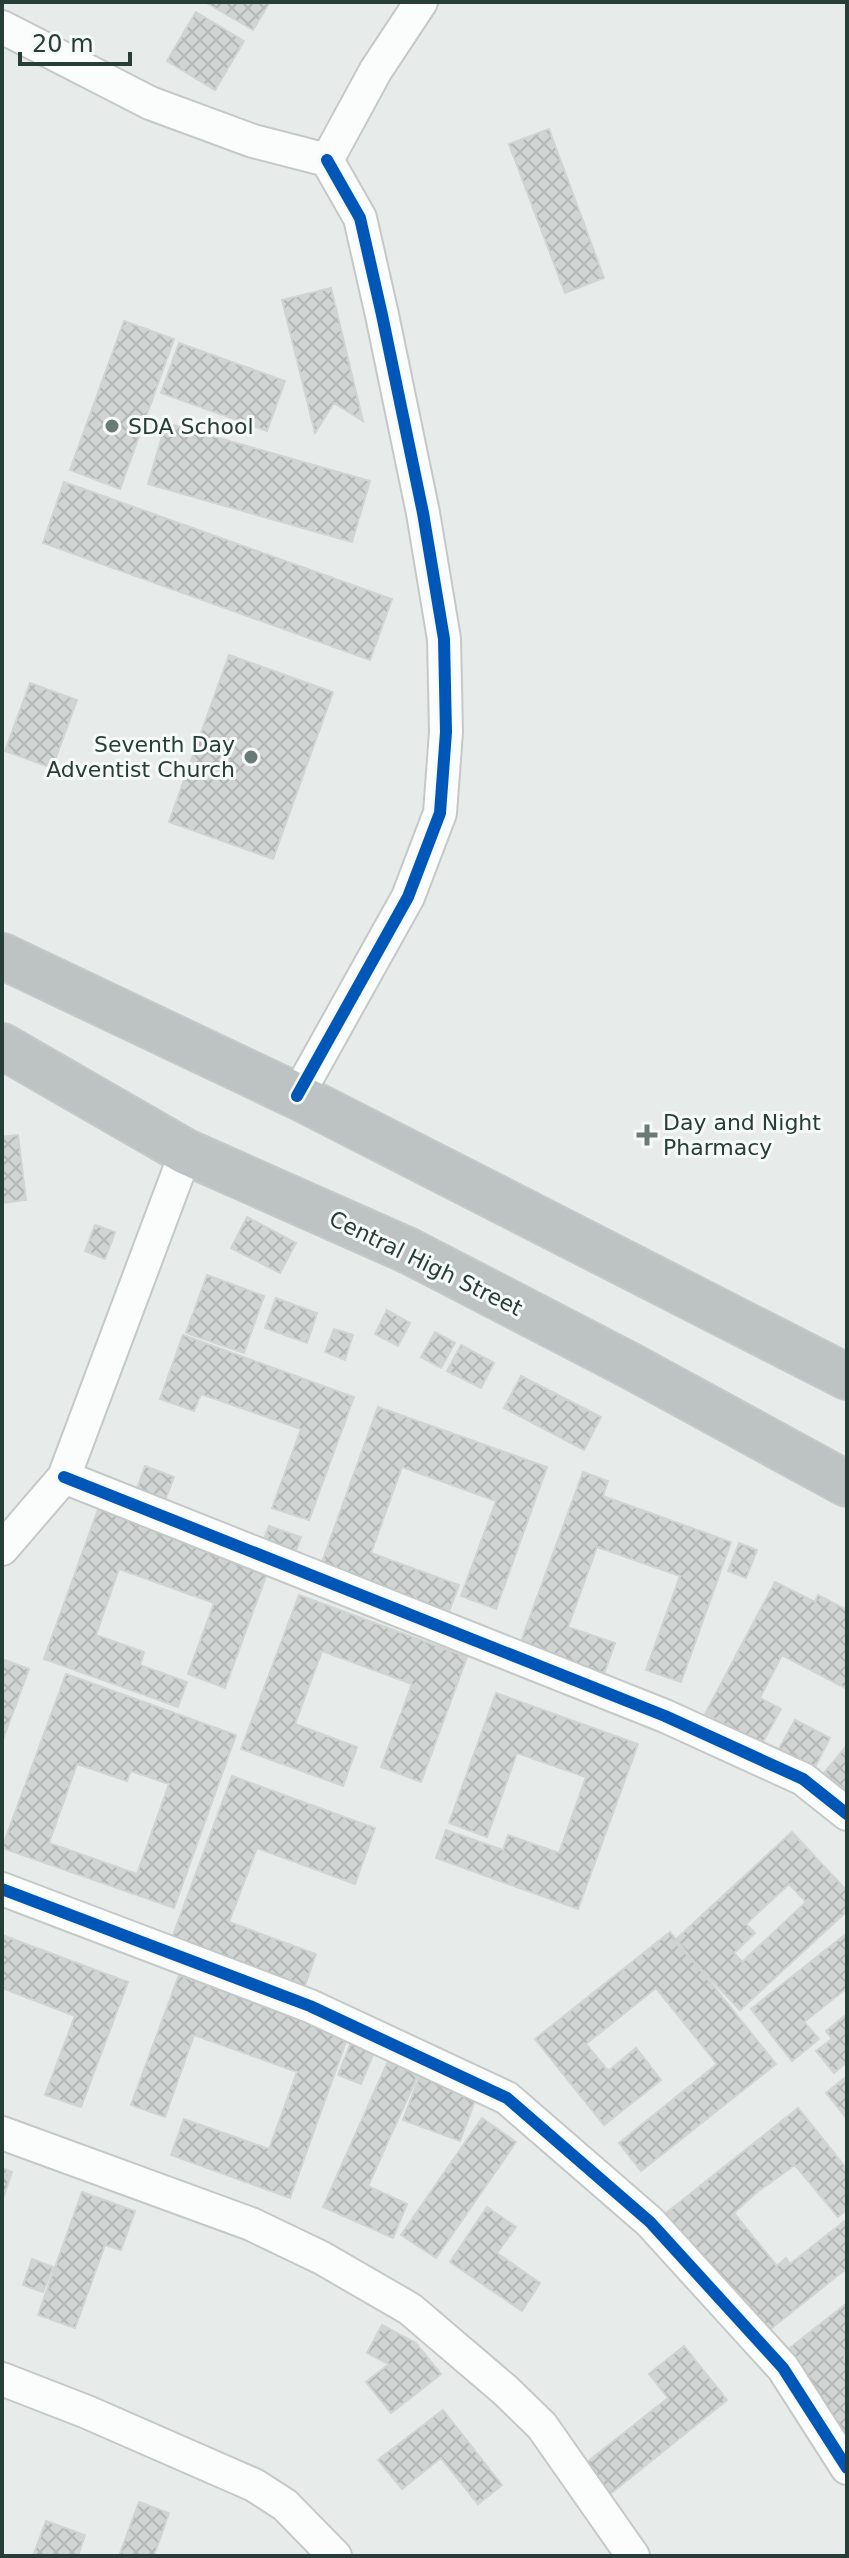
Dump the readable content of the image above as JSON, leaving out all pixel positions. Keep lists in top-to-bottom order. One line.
{"streets":{"highway":["Central High Street"]},"places":{"other":["SDA School","Seventh Day Adventist Church"],"health":["Day and Night Pharmacy"]},"scale_bar":"20 m"}
